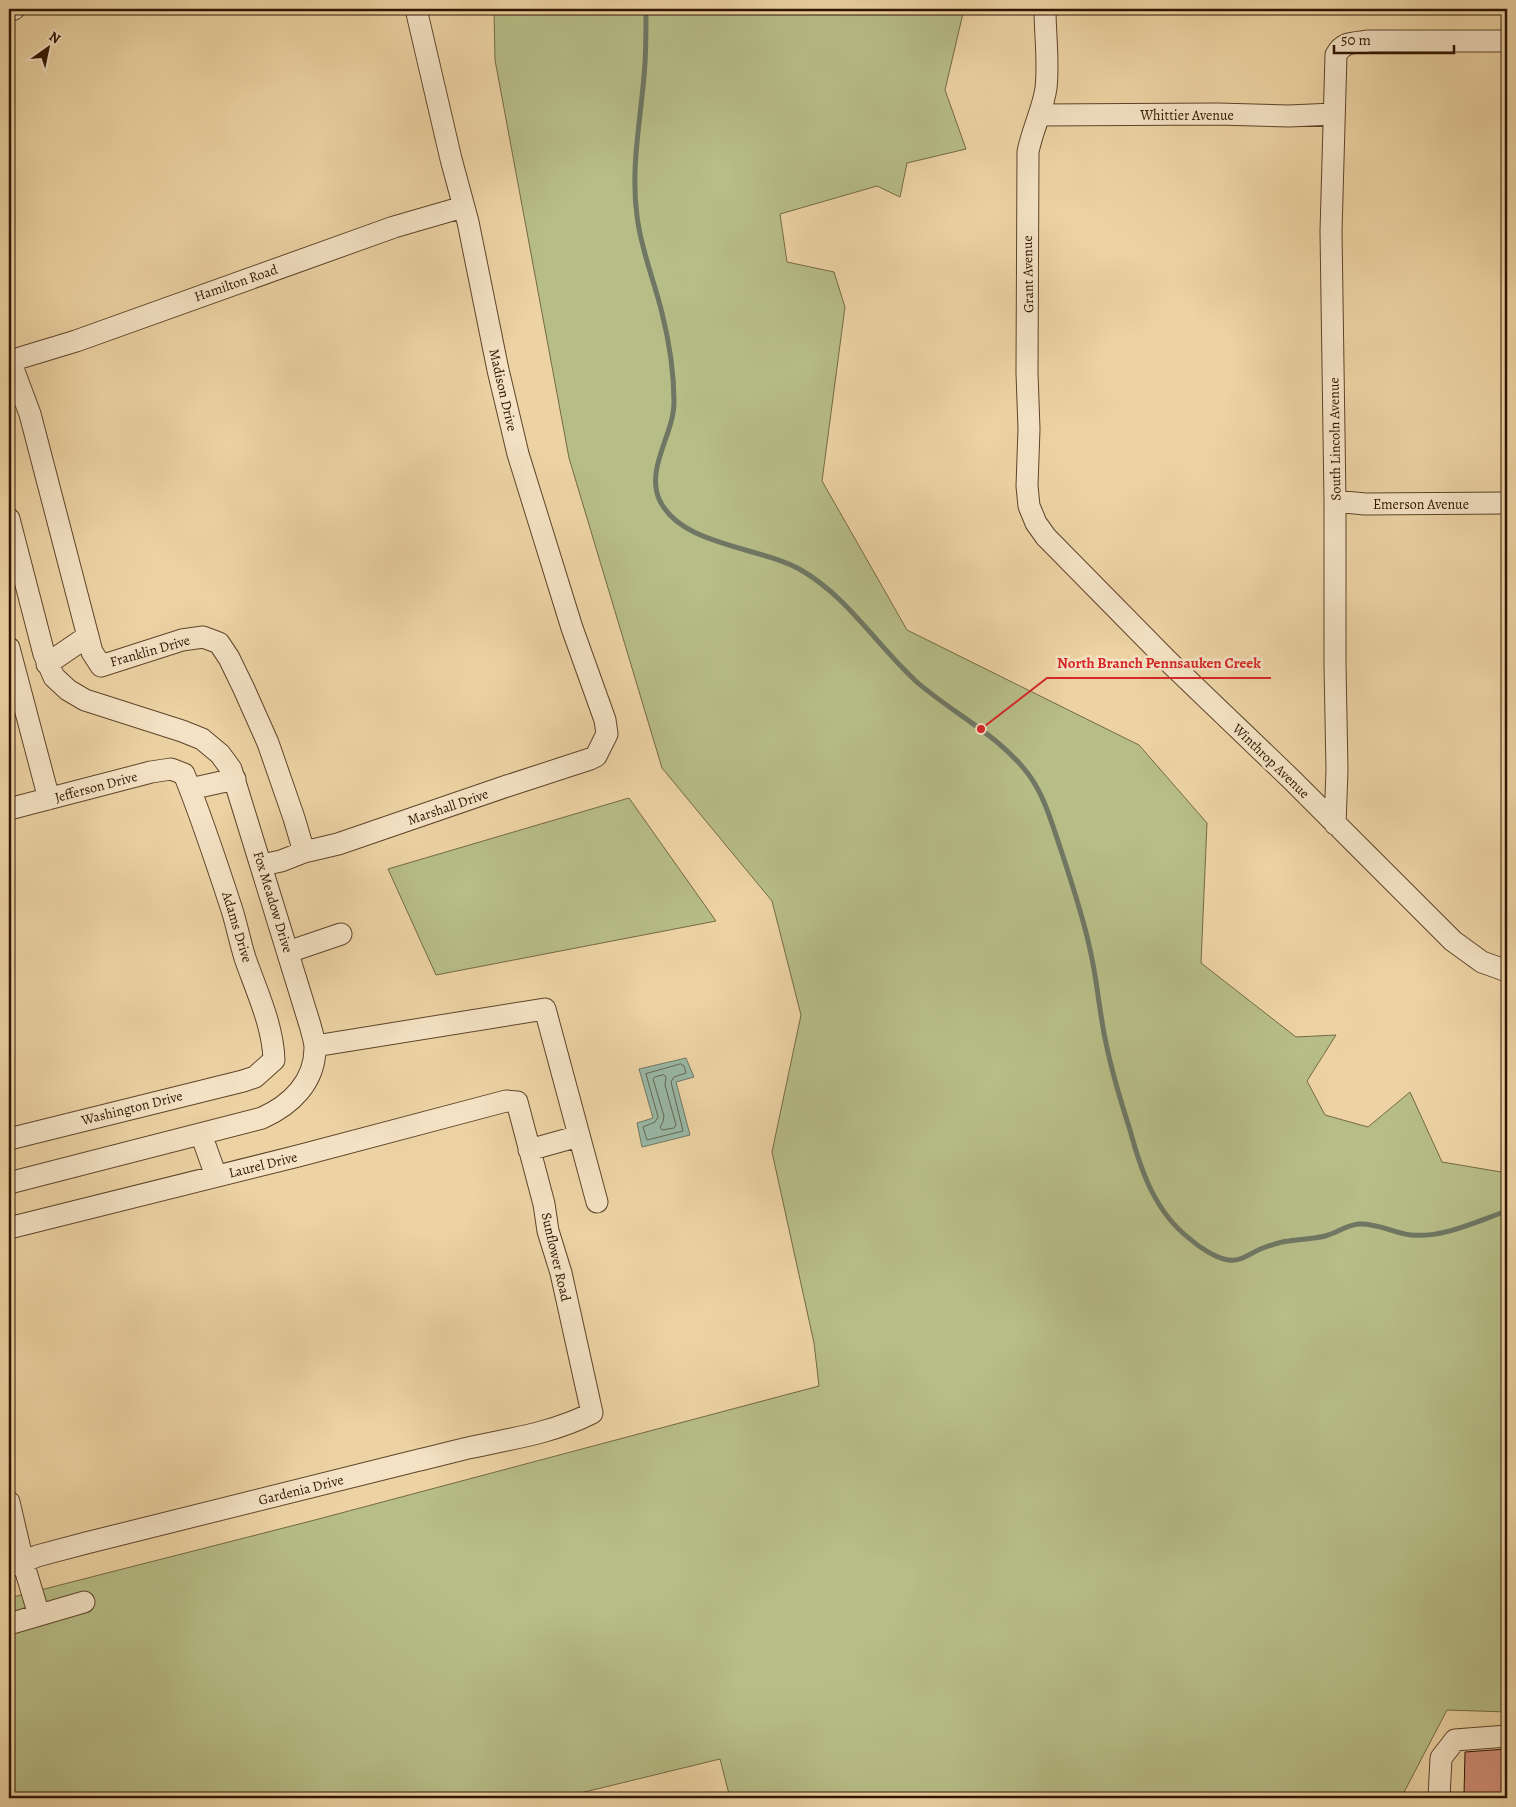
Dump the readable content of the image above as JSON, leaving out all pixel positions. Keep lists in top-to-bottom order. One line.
{"streets":{"street":["Whittier Avenue","Grant Avenue","Hamilton Road","Madison Drive","South Lincoln Avenue","Emerson Avenue","Franklin Drive","Winthrop Avenue","Jefferson Drive","Marshall Drive","Fox Meadow Drive","Adams Drive","Washington Drive","Laurel Drive","Sunflower Road","Gardenia Drive"]},"crossings":[["Whittier Avenue","Grant Avenue"],["Whittier Avenue","South Lincoln Avenue"],["Grant Avenue","Winthrop Avenue"],["Hamilton Road","Madison Drive"],["Hamilton Road","Franklin Drive"],["Madison Drive","Marshall Drive"],["South Lincoln Avenue","Emerson Avenue"],["South Lincoln Avenue","Winthrop Avenue"],["Franklin Drive","Marshall Drive"],["Jefferson Drive","Adams Drive"],["Adams Drive","Washington Drive"],["Laurel Drive","Sunflower Road"],["Sunflower Road","Gardenia Drive"]],"places":["North Branch Pennsauken Creek"],"scale_bar":"50 m","north":"top right"}
